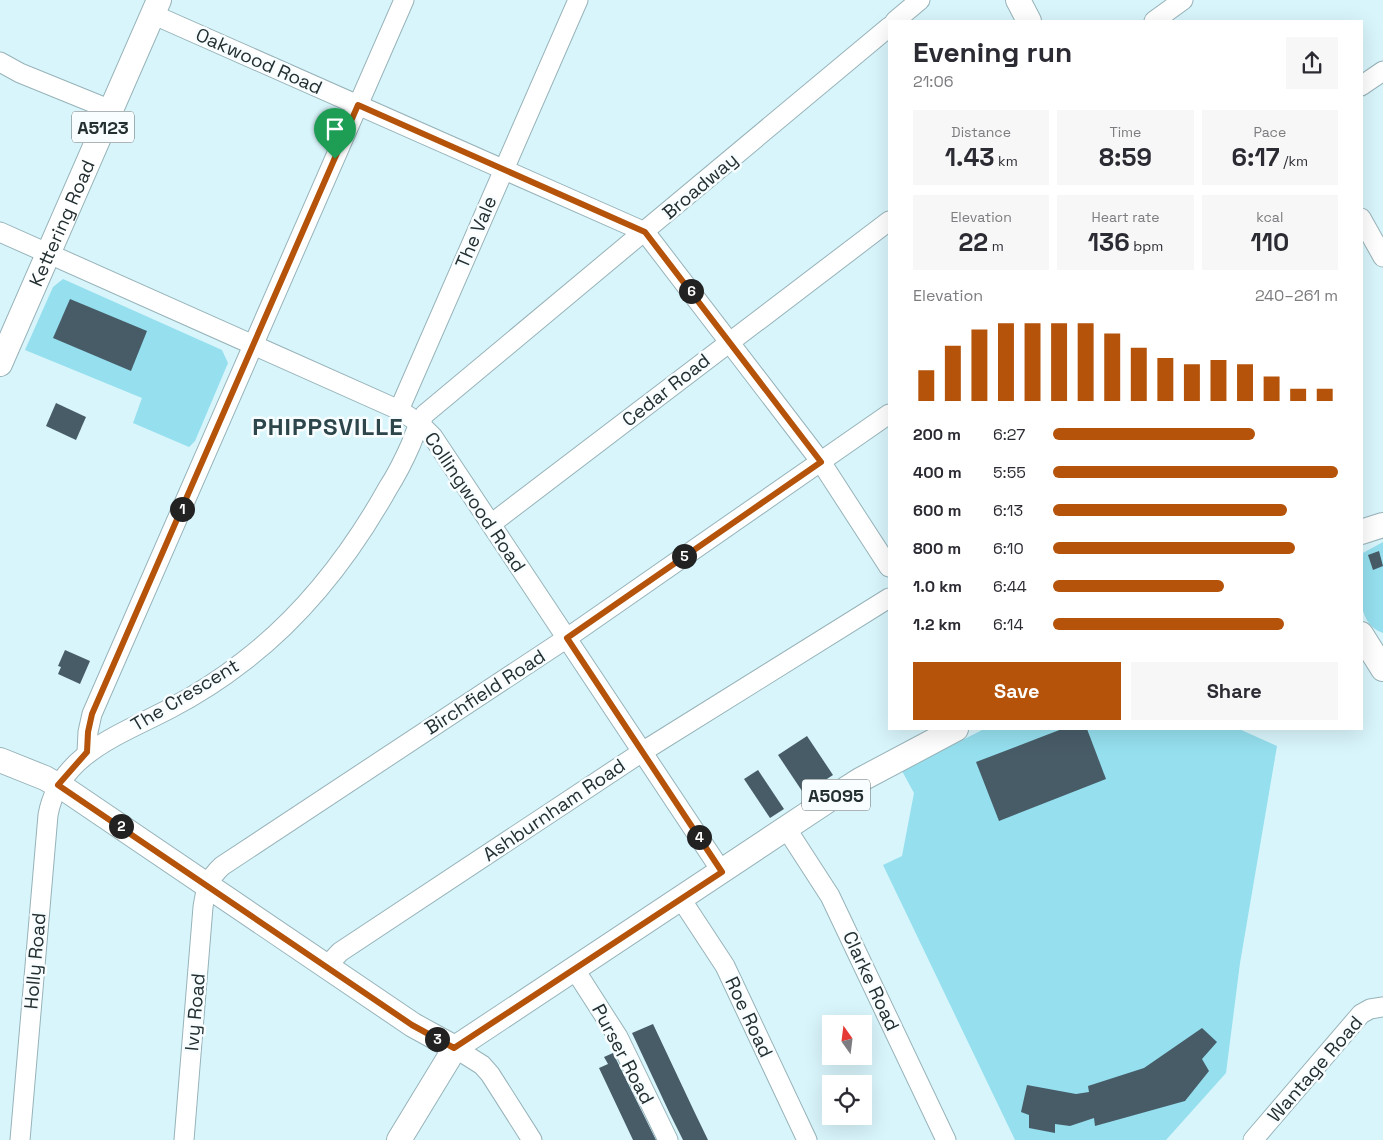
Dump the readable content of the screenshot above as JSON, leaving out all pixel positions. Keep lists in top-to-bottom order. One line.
{"streets":{"main road":["A5123","Kettering Road","A5095"],"street":["Oakwood Road","Broadway","The Vale","Cedar Road","Collingwood Road","Birchfield Road","The Crescent","Ashburnham Road","Holly Road","Clarke Road","Ivy Road","Roe Road","Purser Road","Wantage Road"]},"crossings":[["Oakwood Road","Broadway"],["Oakwood Road","Kettering Road"],["Oakwood Road","The Vale"],["Oakwood Road","Cedar Road"],["Oakwood Road","Birchfield Road"],["Broadway","Collingwood Road"],["Broadway","The Crescent"],["Kettering Road","Collingwood Road"],["The Vale","Collingwood Road"],["Cedar Road","Collingwood Road"],["Collingwood Road","Birchfield Road"],["Collingwood Road","The Crescent"],["Collingwood Road","A5095"],["Collingwood Road","Ashburnham Road"],["Birchfield Road","Ivy Road"],["The Crescent","Holly Road"],["A5095","Clarke Road"],["A5095","Roe Road"],["A5095","Purser Road"]],"districts":["PHIPPSVILLE"],"north":"top","page":{"heading":["Evening run","21:06"],"stats":[["Distance","1.43 km"],["Time","8:59"],["Pace","6:17 /km"],["Elevation","22 m"],["Heart rate","136 bpm"],["kcal","110"]],"chart":["Elevation","240–261 m"],"pins":["6","1","5","2","4","3"],"list":[{"name":"200 m","note":"6:27"},{"name":"400 m","note":"5:55"},{"name":"600 m","note":"6:13"},{"name":"800 m","note":"6:10"},{"name":"1.0 km","note":"6:44"},{"name":"1.2 km","note":"6:14"}],"buttons":["Save","Share"]}}
